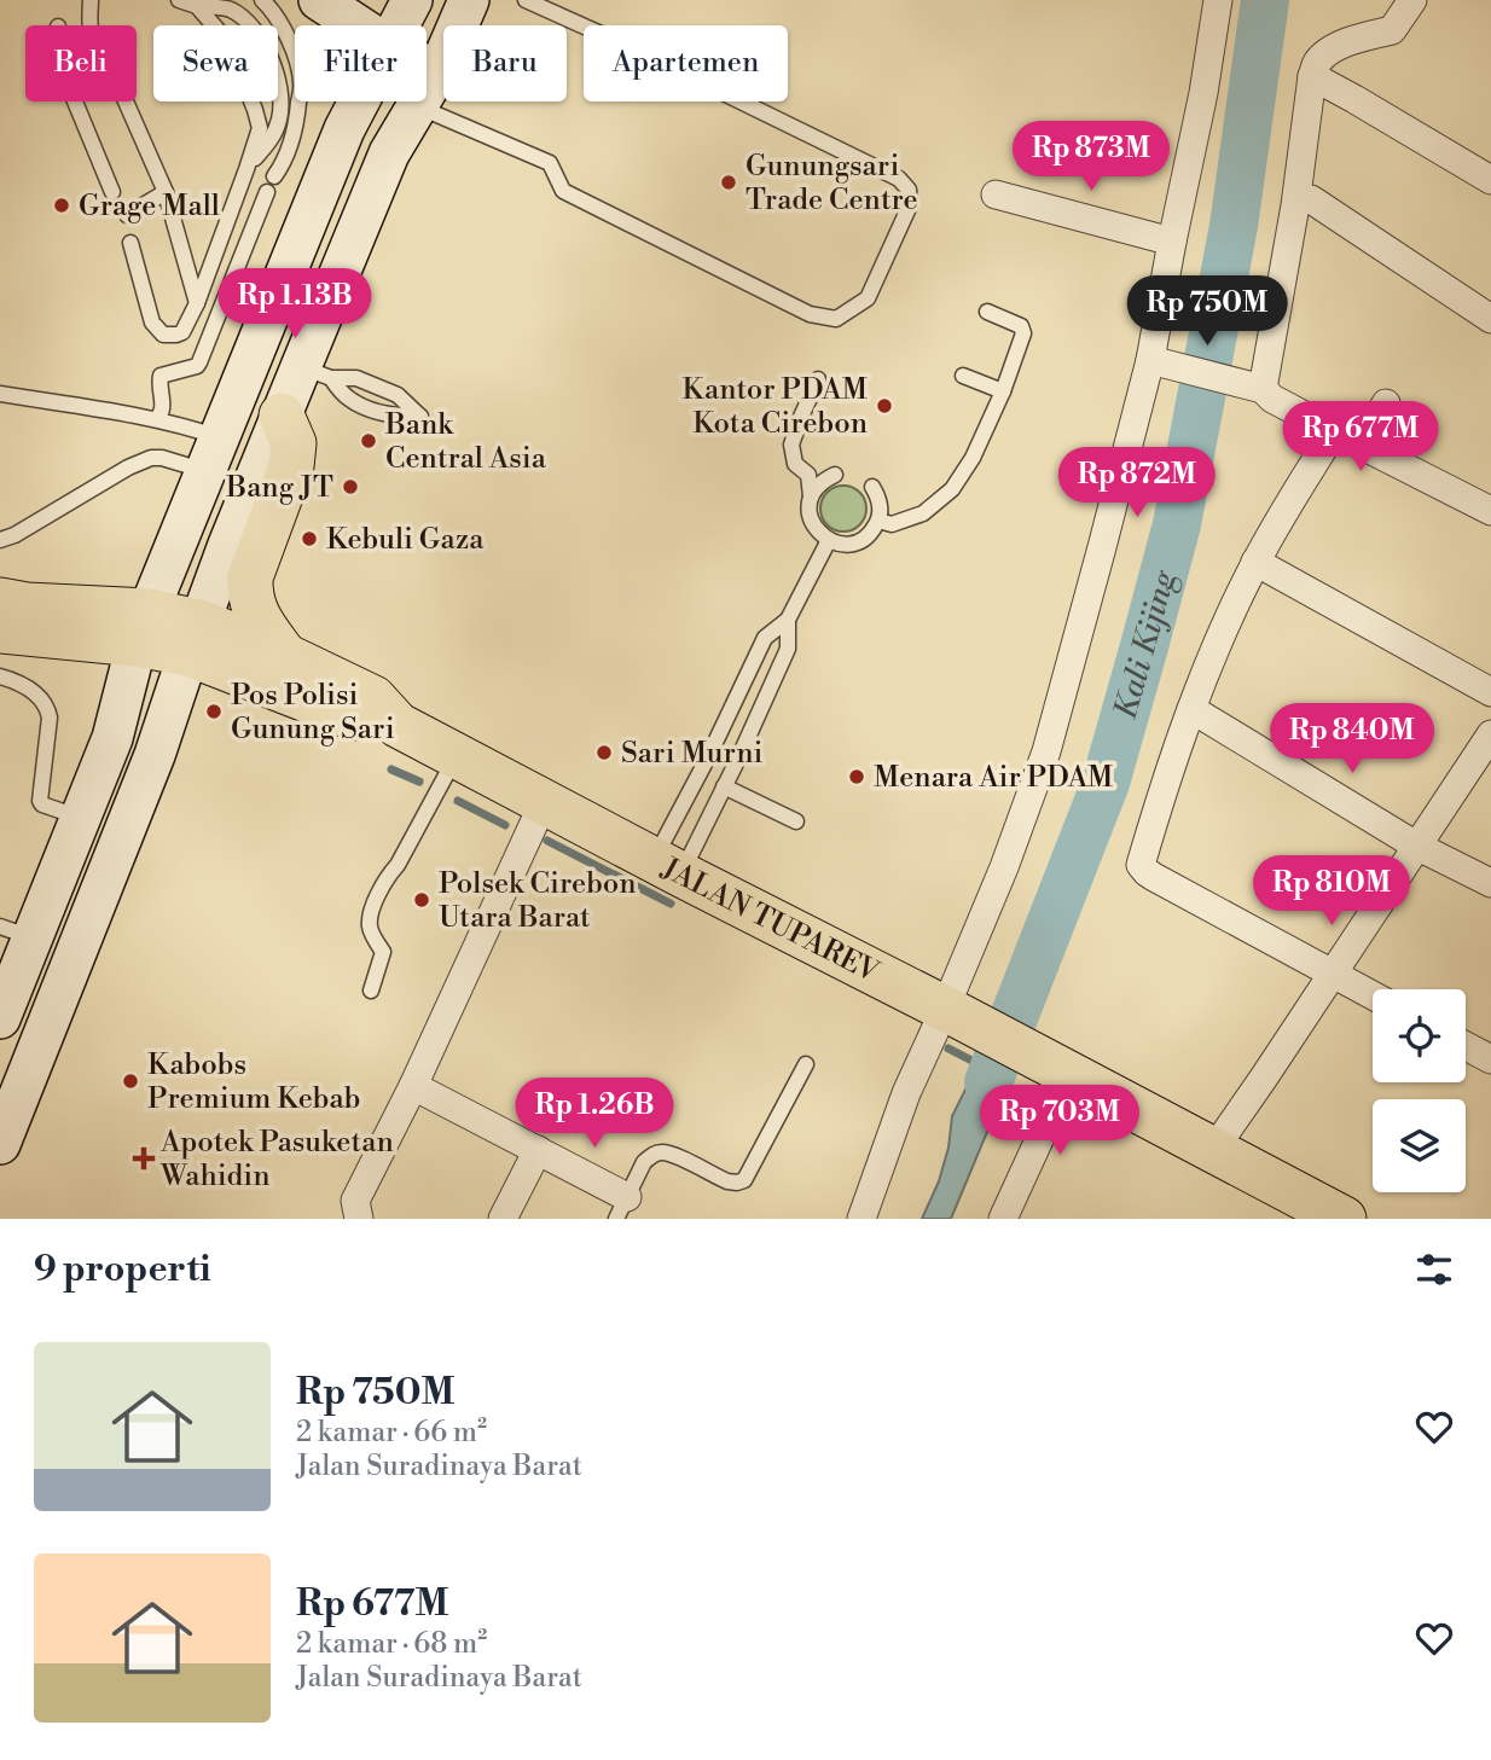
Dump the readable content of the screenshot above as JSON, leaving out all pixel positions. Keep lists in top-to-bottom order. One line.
{"streets":{"main road":["JALAN TUPAREV"]},"water":["Kali Kijing"],"places":{"other":["Gunungsari Trade Centre","Grage Mall","Kantor PDAM Kota Cirebon","Bank Central Asia","Bang JT","Kebuli Gaza","Pos Polisi Gunung Sari","Sari Murni","Menara Air PDAM","Polsek Cirebon Utara Barat","Kabobs Premium Kebab"],"health":["Apotek Pasuketan Wahidin"]},"page":{"chip":["Beli","Sewa","Filter","Baru","Apartemen"],"price":["Rp 873M","Rp 1.13B","Rp 750M","Rp 677M","Rp 872M","Rp 840M","Rp 810M","Rp 1.26B","Rp 703M"],"heading":"9 properti","list":[{"name":"Rp 750M","note":"2 kamar · 66 m² · Jalan Suradinaya Barat"},{"name":"Rp 677M","note":"2 kamar · 68 m² · Jalan Suradinaya Barat"}]}}
